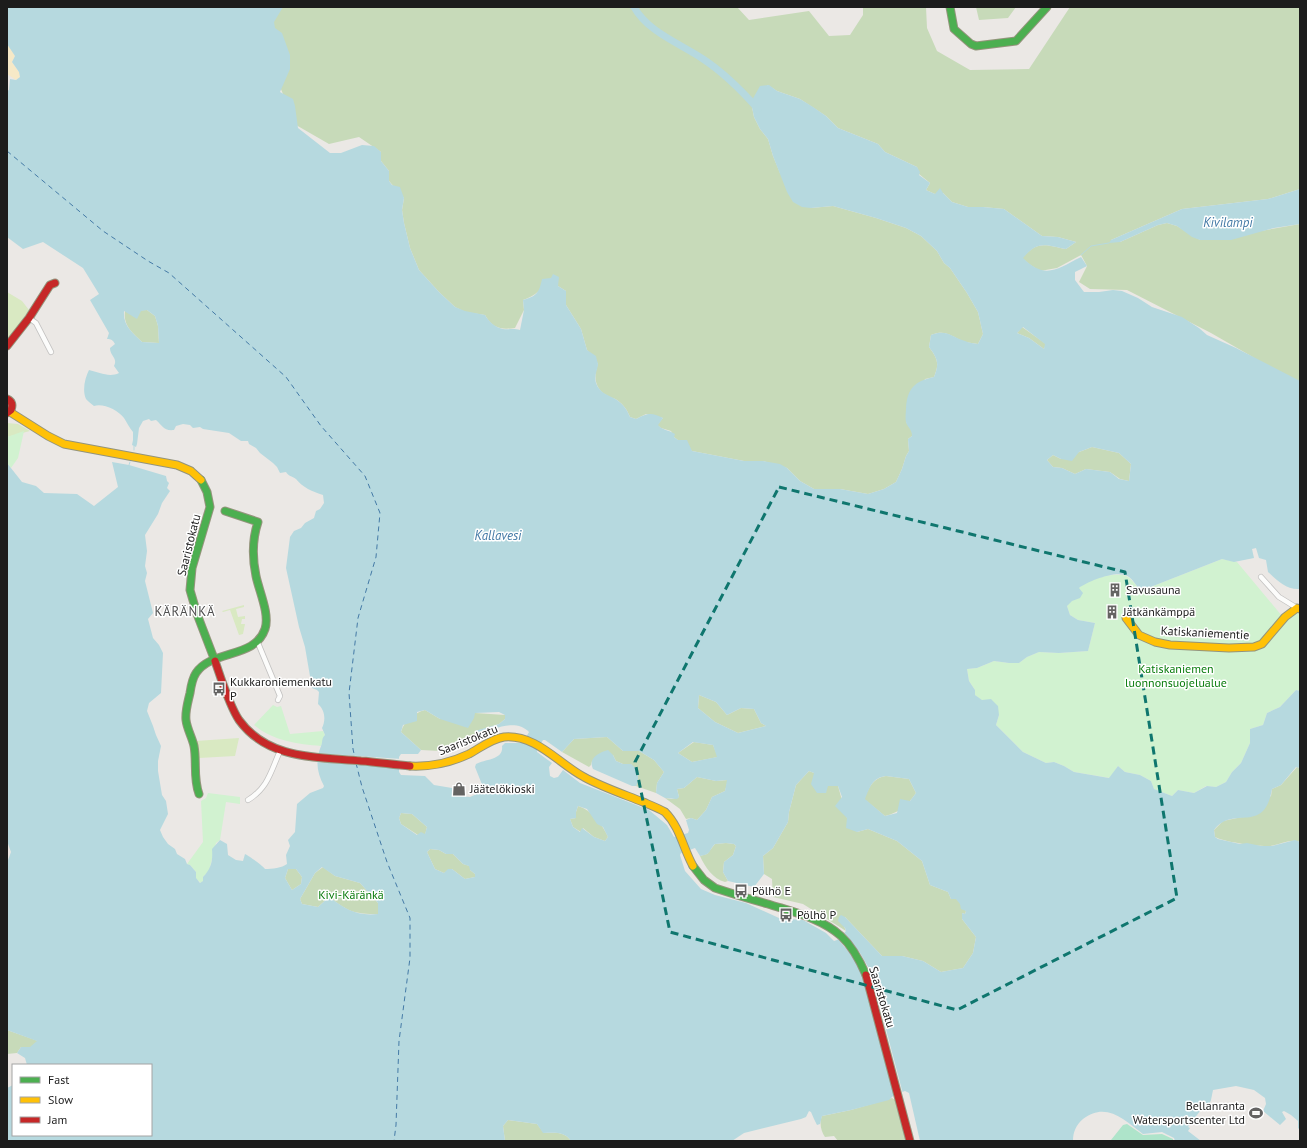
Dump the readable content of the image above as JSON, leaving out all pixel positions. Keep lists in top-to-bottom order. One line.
{"streets":{"main road":["Saaristokatu","Katiskaniementie"]},"districts":["KÄRÄNKÄ"],"water":["Kivilampi","Kallavesi"],"parks":["Katiskaniemen luonnonsuojelualue","Kivi-Käränkä"],"places":{"building":["Savusauna","Jätkänkämppä"],"bus stop":["Kukkaroniemenkatu P","Pölhö E","Pölhö P"],"shop":["Jäätelökioski"],"sports":["Bellanranta Watersportscenter Ltd"]},"legend":["Fast","Slow","Jam"]}
